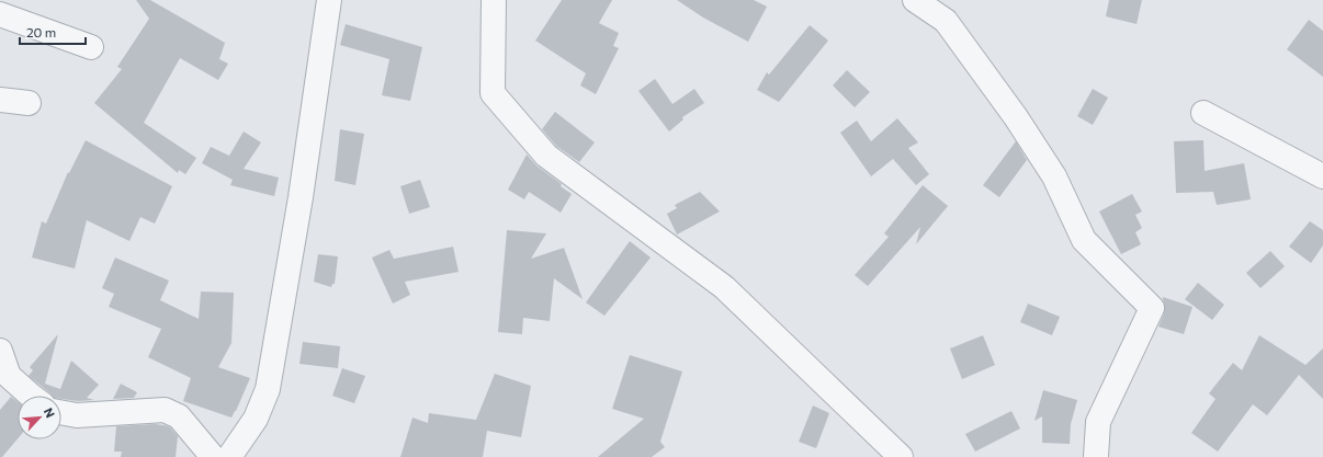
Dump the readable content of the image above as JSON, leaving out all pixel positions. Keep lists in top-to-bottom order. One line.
{"scale_bar":"20 m","north":"top right"}
